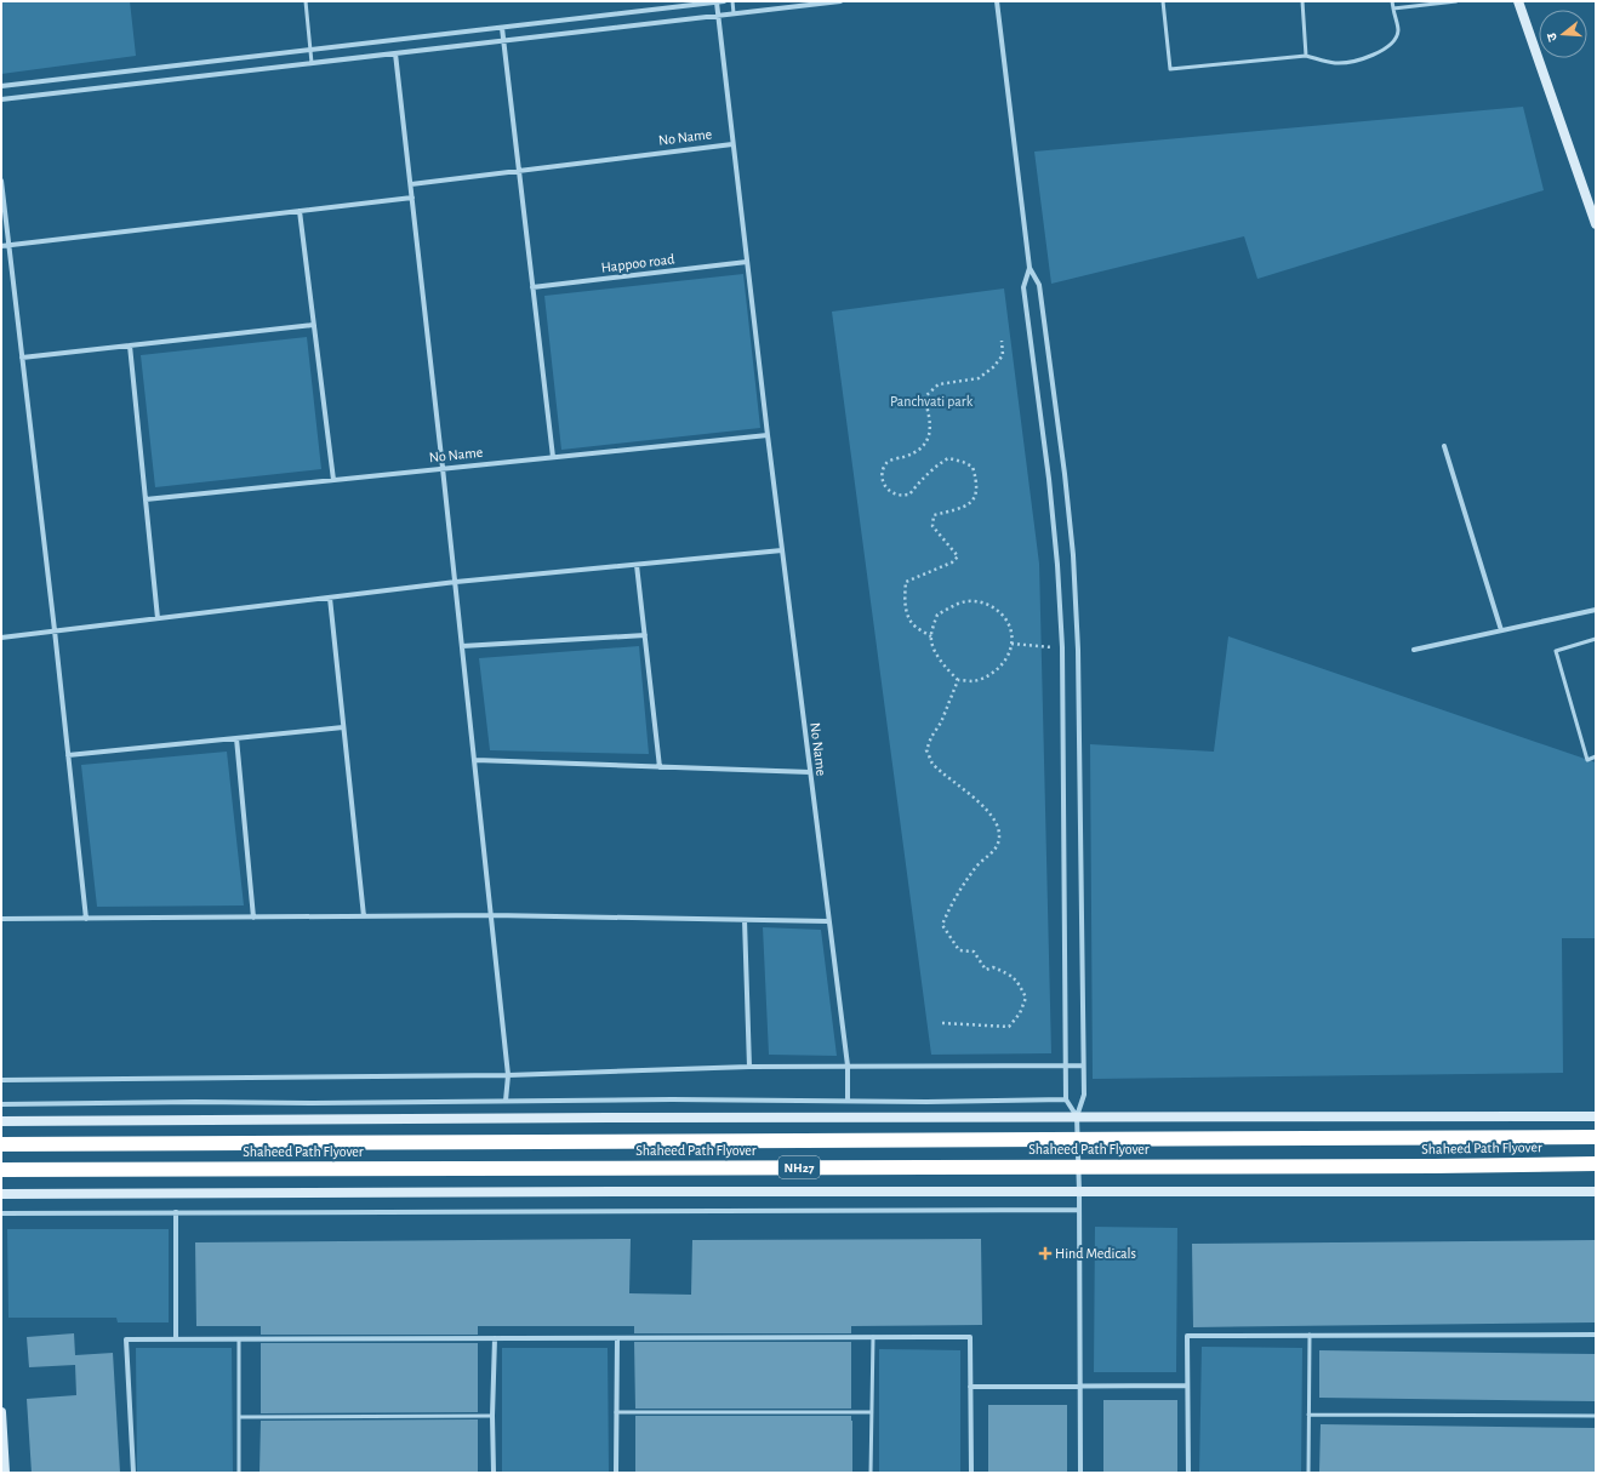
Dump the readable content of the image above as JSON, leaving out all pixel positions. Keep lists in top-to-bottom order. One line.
{"streets":{"highway":["Shaheed Path Flyover","NH27"],"street":["No Name","Happoo road"]},"crossings":[["No Name","Happoo road"]],"parks":["Panchvati park"],"places":{"health":["Hind Medicals"]},"north":"left"}
